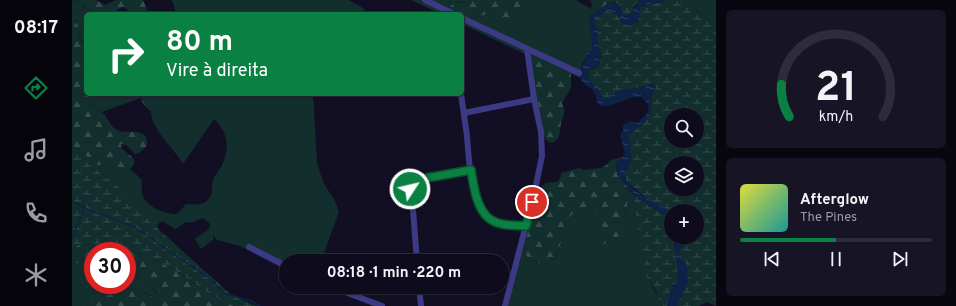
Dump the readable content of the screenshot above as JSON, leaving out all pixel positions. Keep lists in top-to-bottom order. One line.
{"page":{"tabs":"08:17","turn":["80 m","Vire à direita"],"map_buttons":"+","song":["Afterglow","The Pines"],"limit":"30","trip":"08:18 · 1 min · 220 m","gauge":["21","km/h"]}}
